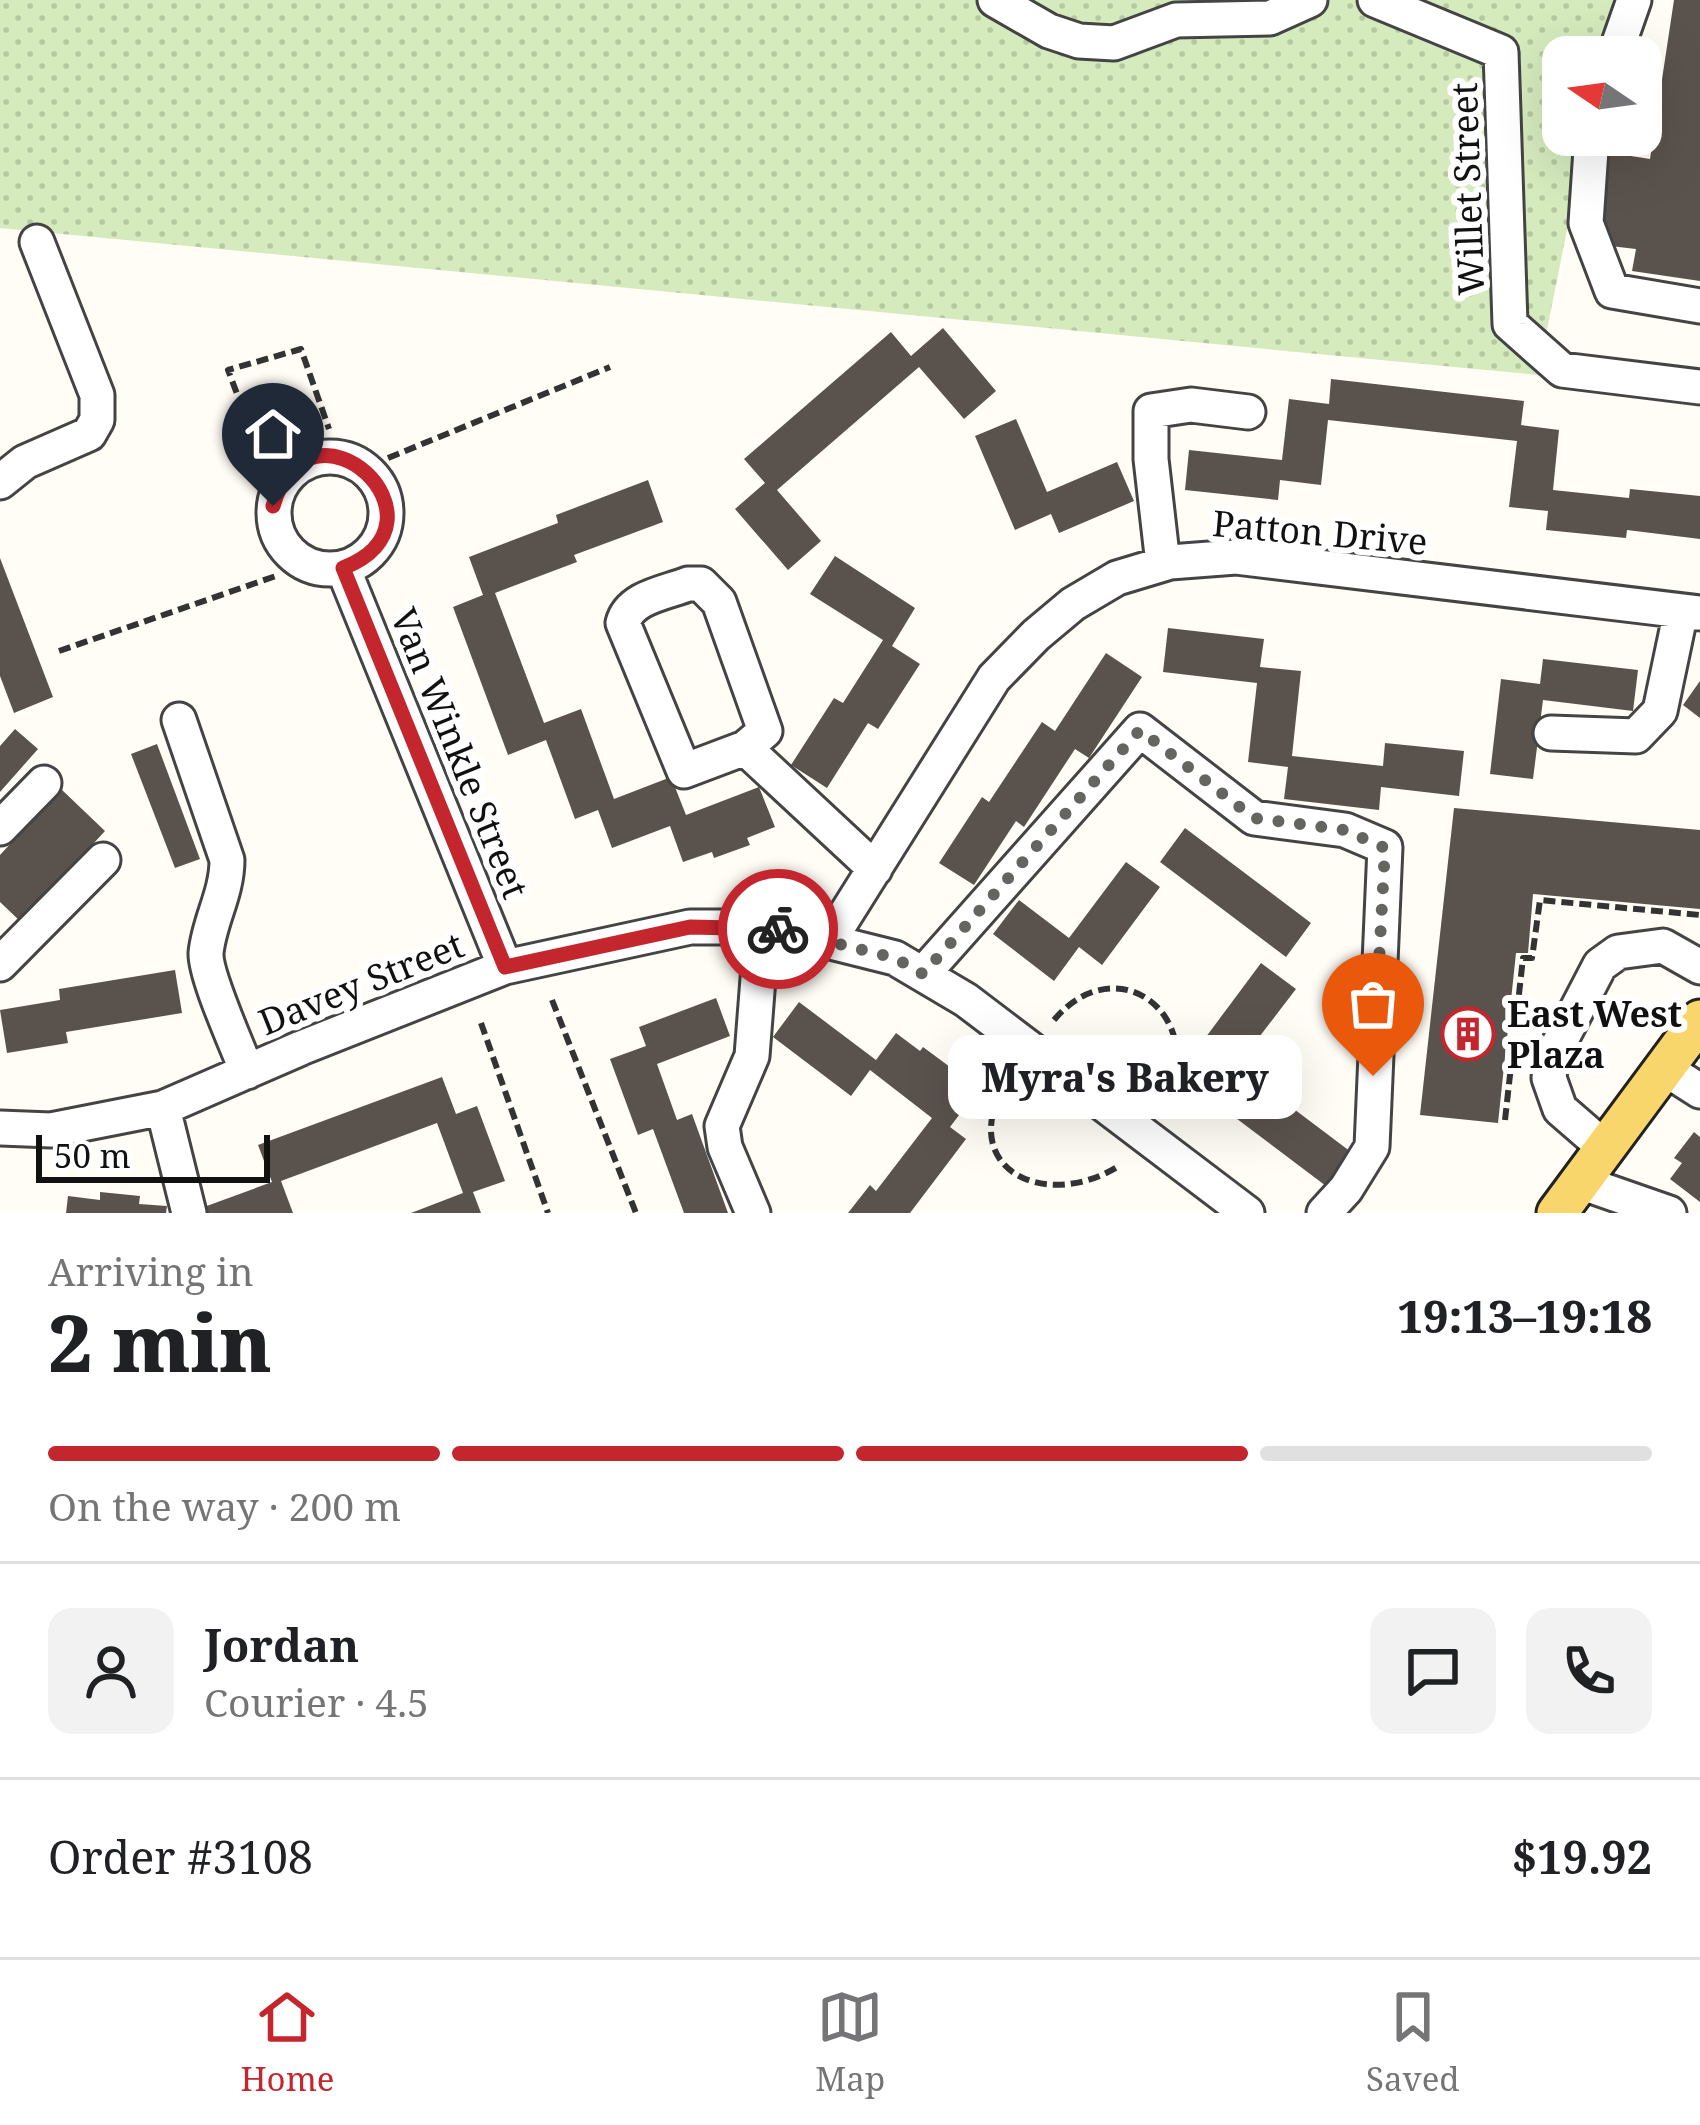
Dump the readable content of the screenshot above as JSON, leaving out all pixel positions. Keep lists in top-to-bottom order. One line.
{"streets":{"street":["Willet Street","Patton Drive","Van Winkle Street","Davey Street"]},"crossings":[["Patton Drive","Davey Street"],["Van Winkle Street","Davey Street"]],"places":{"building":["East West Plaza"],"other":["Myra's Bakery"]},"scale_bar":"50 m","north":"left","page":{"bubble":"Myra's Bakery","scale":"50 m","heading":["2 min","Arriving in","19:13–19:18"],"panel":["Jordan","Courier · 4.5","Order #3108","$19.92"],"bar":"On the way · 200 m","tabs":["Home","Map","Saved"]}}
